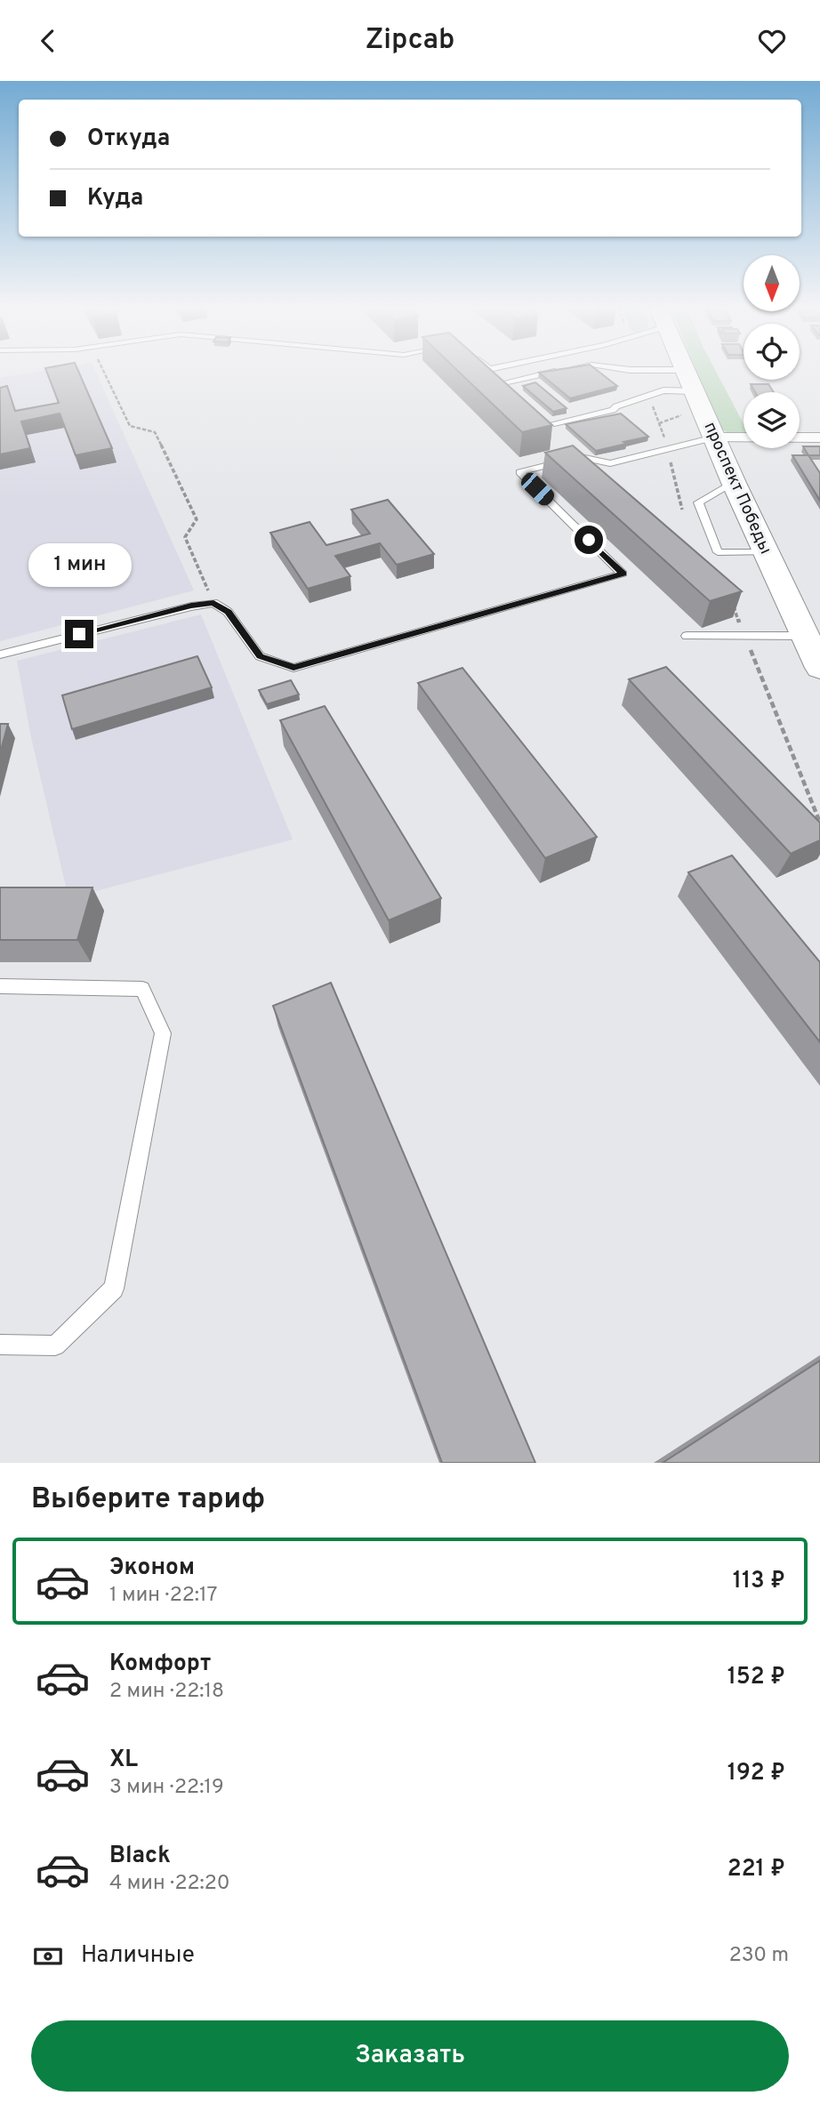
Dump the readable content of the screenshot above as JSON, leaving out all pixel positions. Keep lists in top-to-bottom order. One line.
{"streets":{"street":["проспект Победы"]},"north":"bottom","page":{"header":"Zipcab","banner":["Откуда","Куда"],"bubble":"1 мин","heading":"Выберите тариф","list":[{"name":"Эконом","note":"1 мин · 22:17","value":"113 ₽"},{"name":"Комфорт","note":"2 мин · 22:18","value":"152 ₽"},{"name":"XL","note":"3 мин · 22:19","value":"192 ₽"},{"name":"Black","note":"4 мин · 22:20","value":"221 ₽"}],"pay":["Наличные","230 m"],"buttons":"Заказать"}}
